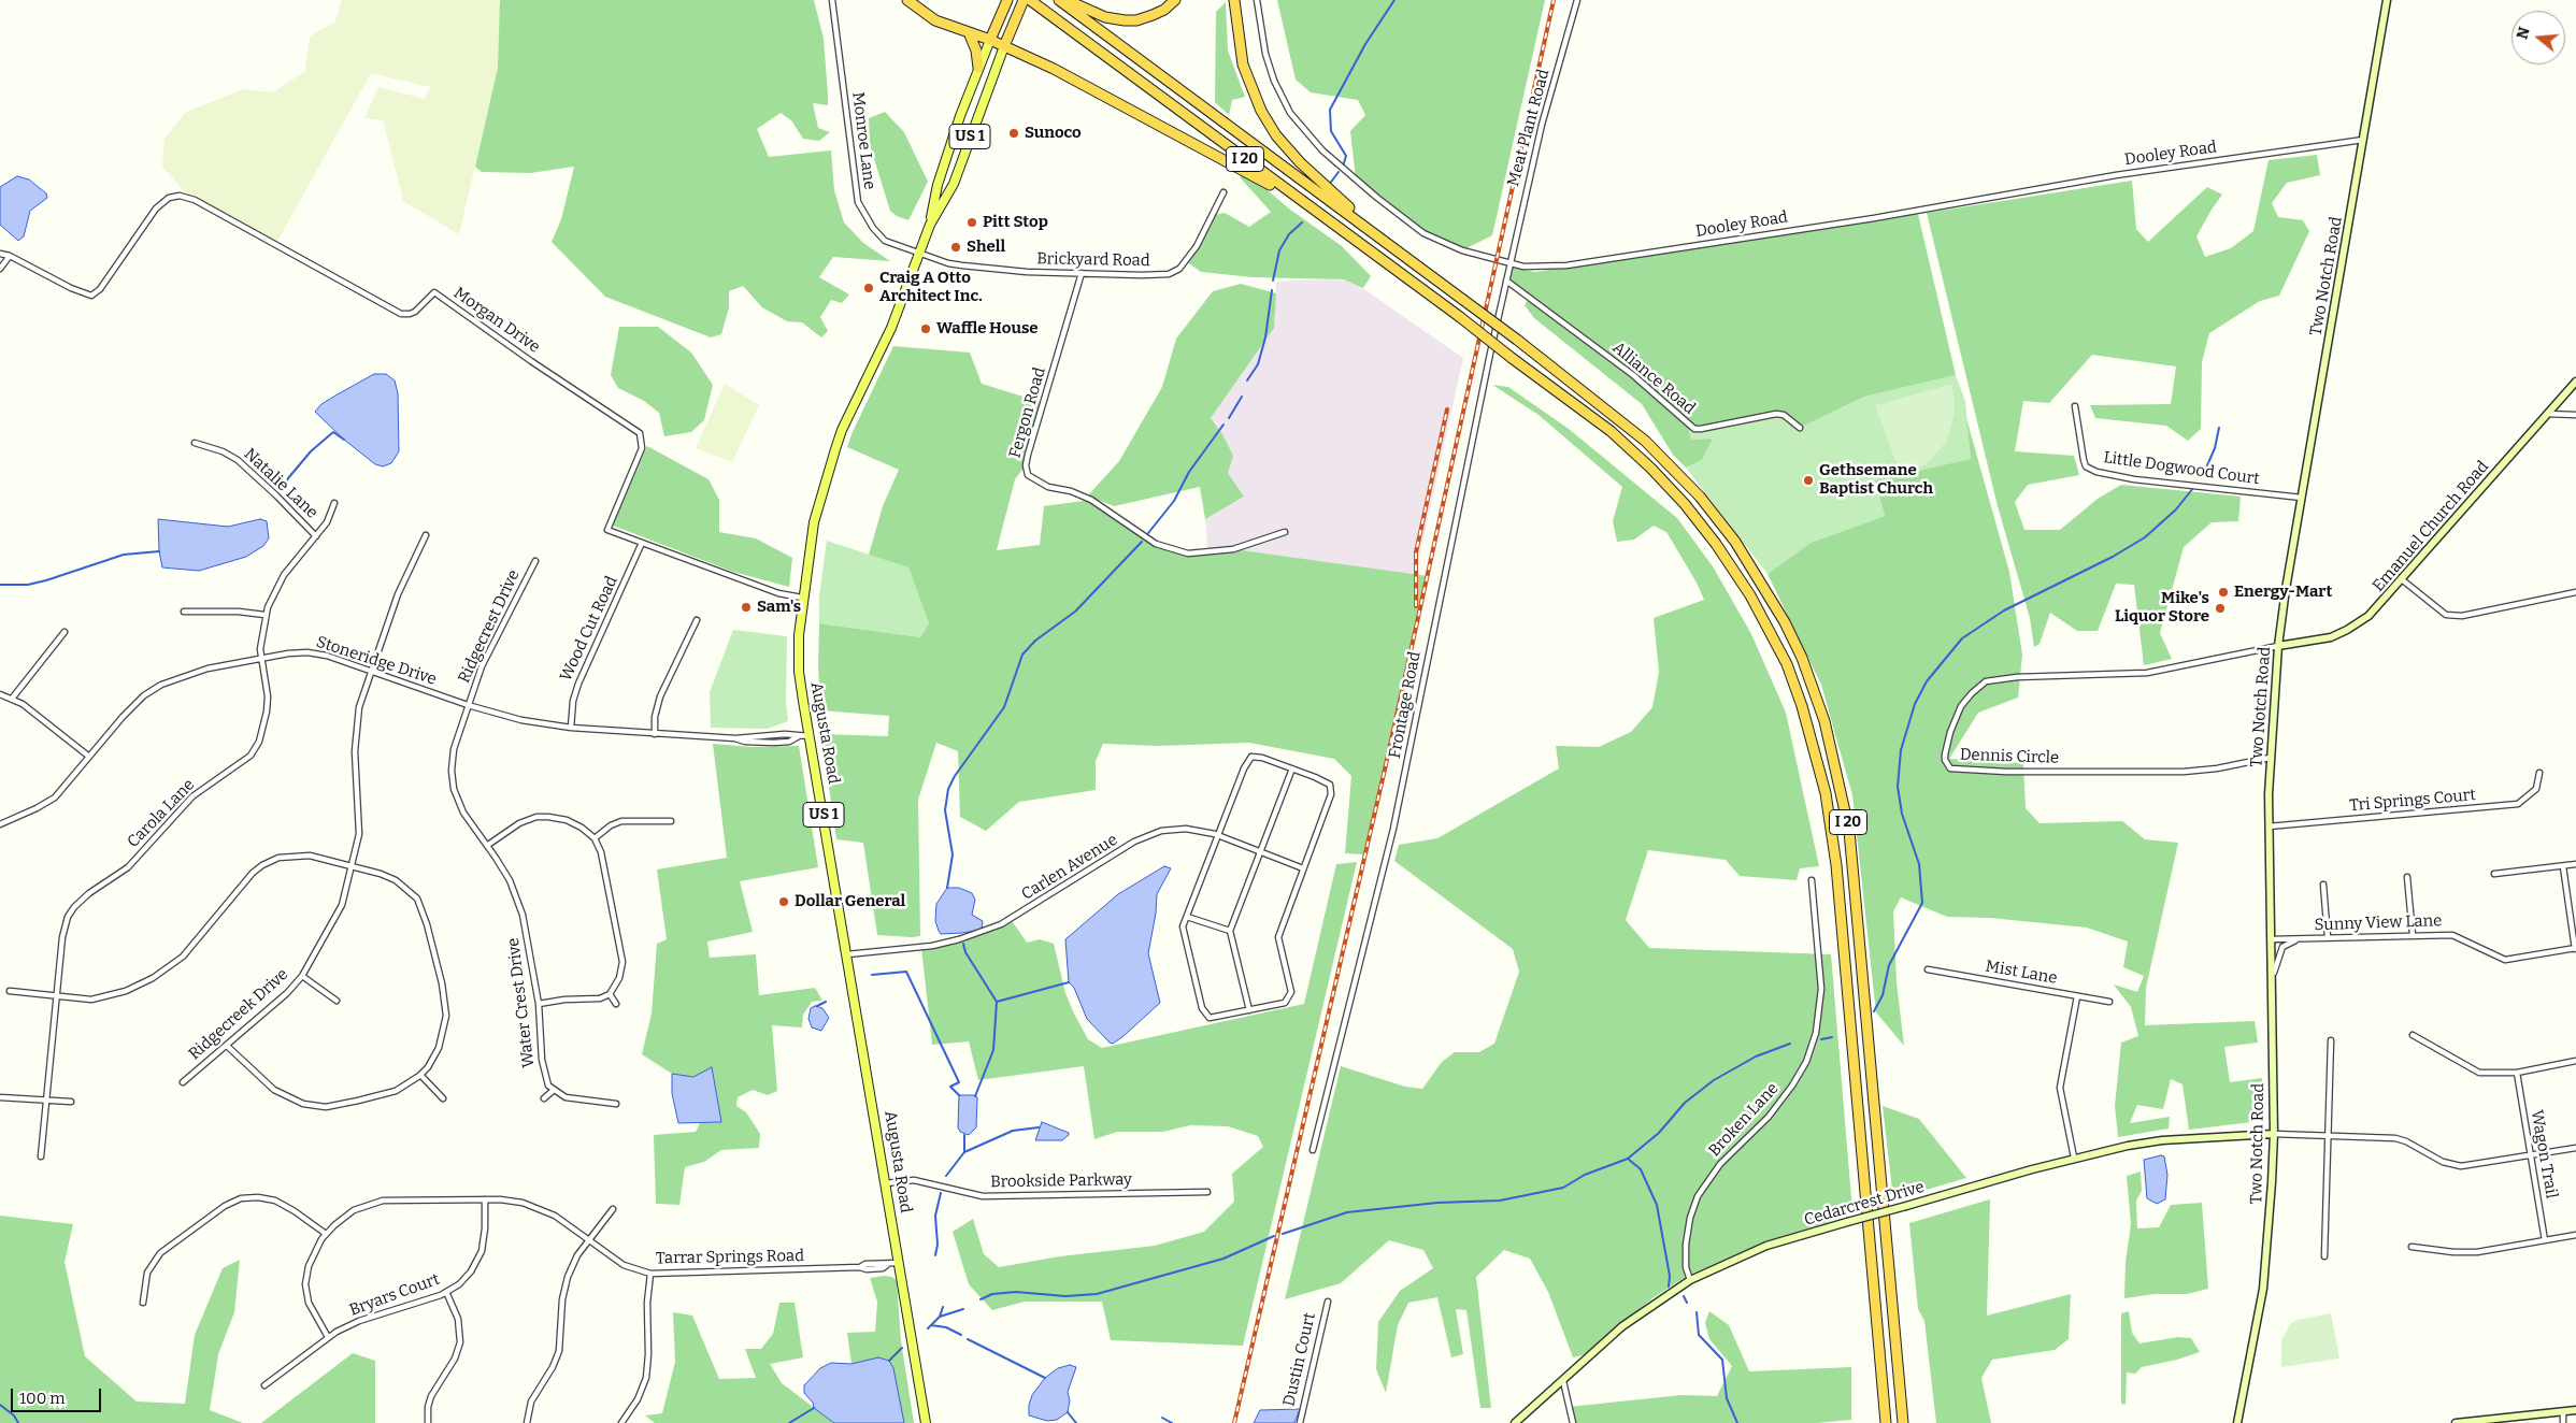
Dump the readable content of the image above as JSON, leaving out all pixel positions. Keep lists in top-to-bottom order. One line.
{"streets":{"highway":["US 1","I 20","Augusta Road"],"street":["Meat Plant Road","Monroe Lane","Dooley Road","Brickyard Road","Two Notch Road","Morgan Drive","Alliance Road","Fergon Road","Little Dogwood Court","Natalie Lane","Emanuel Church Road","Ridgecrest Drive","Wood Cut Road","Stoneridge Drive","Frontage Road","Dennis Circle","Tri Springs Court","Carola Lane","Carlen Avenue","Sunny View Lane","Mist Lane","Water Crest Drive","Ridgecreek Drive","Broken Lane","Wagon Trail","Brookside Parkway","Cedarcrest Drive","Tarrar Springs Road","Bryars Court","Dustin Court"]},"crossings":[["Meat Plant Road","Dooley Road"],["Meat Plant Road","Frontage Road"],["Monroe Lane","Brickyard Road"],["Monroe Lane","Augusta Road"],["Dooley Road","Two Notch Road"],["Dooley Road","Frontage Road"],["Brickyard Road","Fergon Road"],["Brickyard Road","Augusta Road"],["Two Notch Road","Little Dogwood Court"],["Two Notch Road","Emanuel Church Road"],["Two Notch Road","Dennis Circle"],["Two Notch Road","Tri Springs Court"],["Two Notch Road","Sunny View Lane"],["Two Notch Road","Cedarcrest Drive"],["Morgan Drive","Wood Cut Road"],["Morgan Drive","Augusta Road"],["Alliance Road","Frontage Road"],["Natalie Lane","Carola Lane"],["Emanuel Church Road","Dennis Circle"],["Ridgecrest Drive","Stoneridge Drive"],["Ridgecrest Drive","Water Crest Drive"],["Wood Cut Road","Stoneridge Drive"],["Stoneridge Drive","Augusta Road"],["Stoneridge Drive","Carola Lane"],["Stoneridge Drive","Water Crest Drive"],["Stoneridge Drive","Ridgecreek Drive"],["Augusta Road","Carlen Avenue"],["Augusta Road","Brookside Parkway"],["Augusta Road","Tarrar Springs Road"],["Broken Lane","Cedarcrest Drive"],["Tarrar Springs Road","Bryars Court"]],"places":["Sunoco","Pitt Stop","Shell","Craig A Otto Architect Inc.","Waffle House","Gethsemane Baptist Church","Energy-Mart","Sam's","Mike's Liquor Store","Dollar General"],"scale_bar":"100 m","north":"left"}
